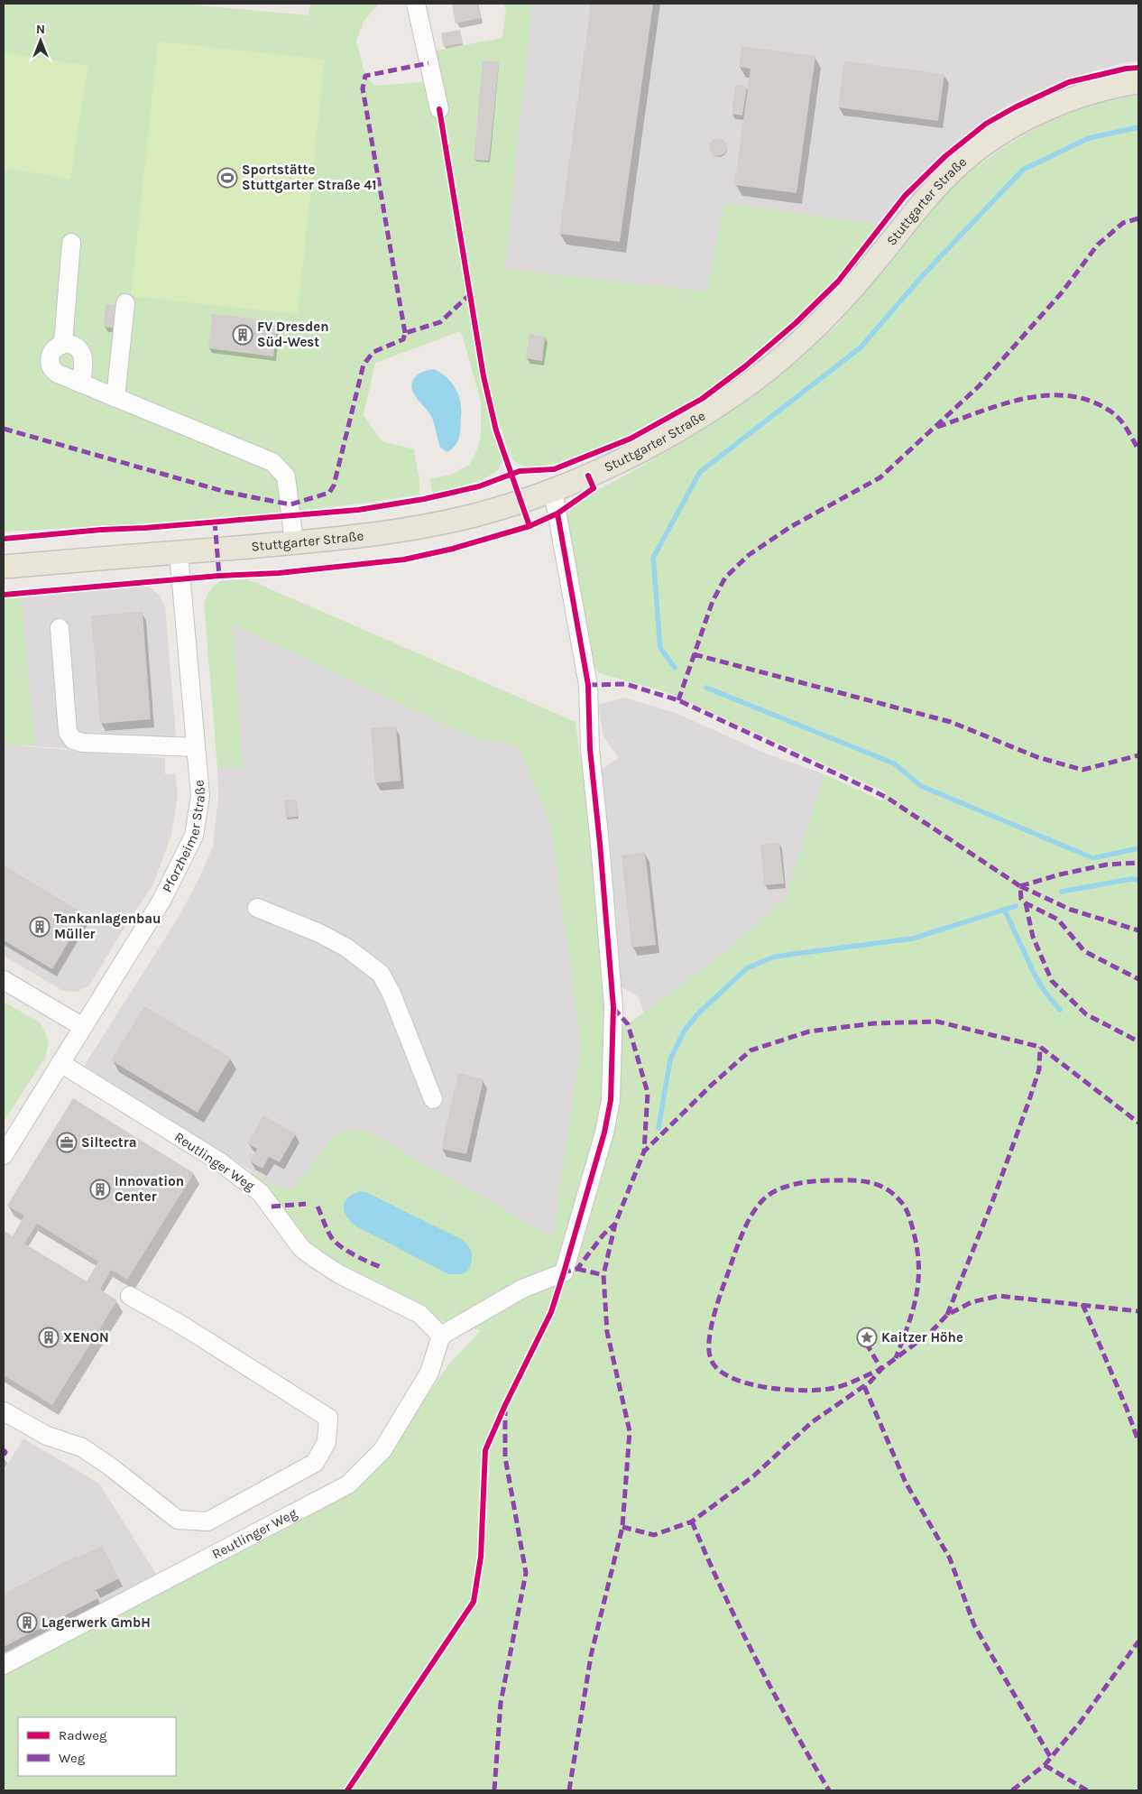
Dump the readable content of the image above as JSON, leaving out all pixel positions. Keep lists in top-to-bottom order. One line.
{"streets":{"main road":["Stuttgarter Straße"],"street":["Pforzheimer Straße","Reutlinger Weg"]},"crossings":[["Stuttgarter Straße","Pforzheimer Straße"],["Pforzheimer Straße","Reutlinger Weg"]],"places":{"sports":["Sportstätte Stuttgarter Straße 41"],"building":["FV Dresden Süd-West","Tankanlagenbau Müller","Innovation Center","XENON","Lagerwerk GmbH"],"office":["Siltectra"],"place":["Kaitzer Höhe"]},"legend":["Radweg","Weg"],"north":"top"}
